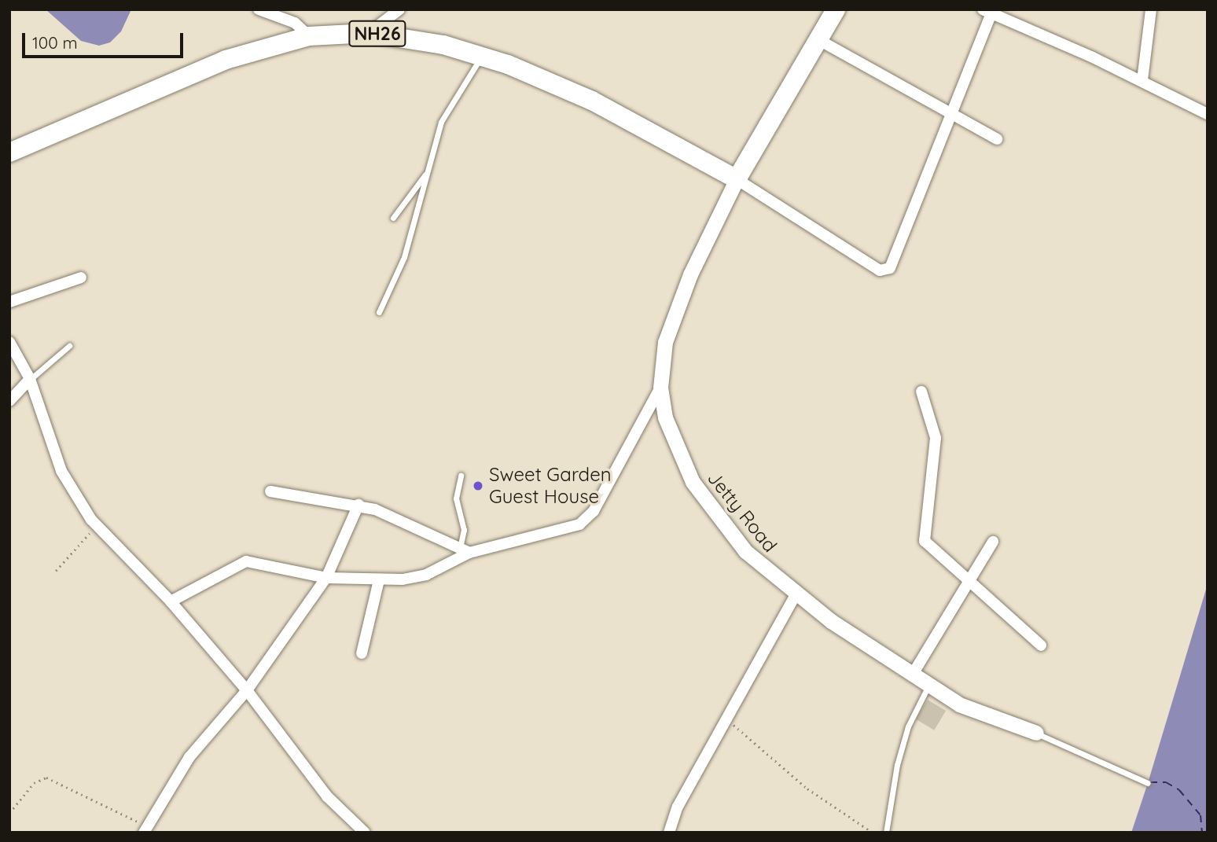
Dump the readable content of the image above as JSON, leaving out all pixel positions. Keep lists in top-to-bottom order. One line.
{"streets":{"highway":["NH26"],"street":["Jetty Road"]},"crossings":[["NH26","Jetty Road"]],"places":["Sweet Garden Guest House"],"scale_bar":"100 m"}
